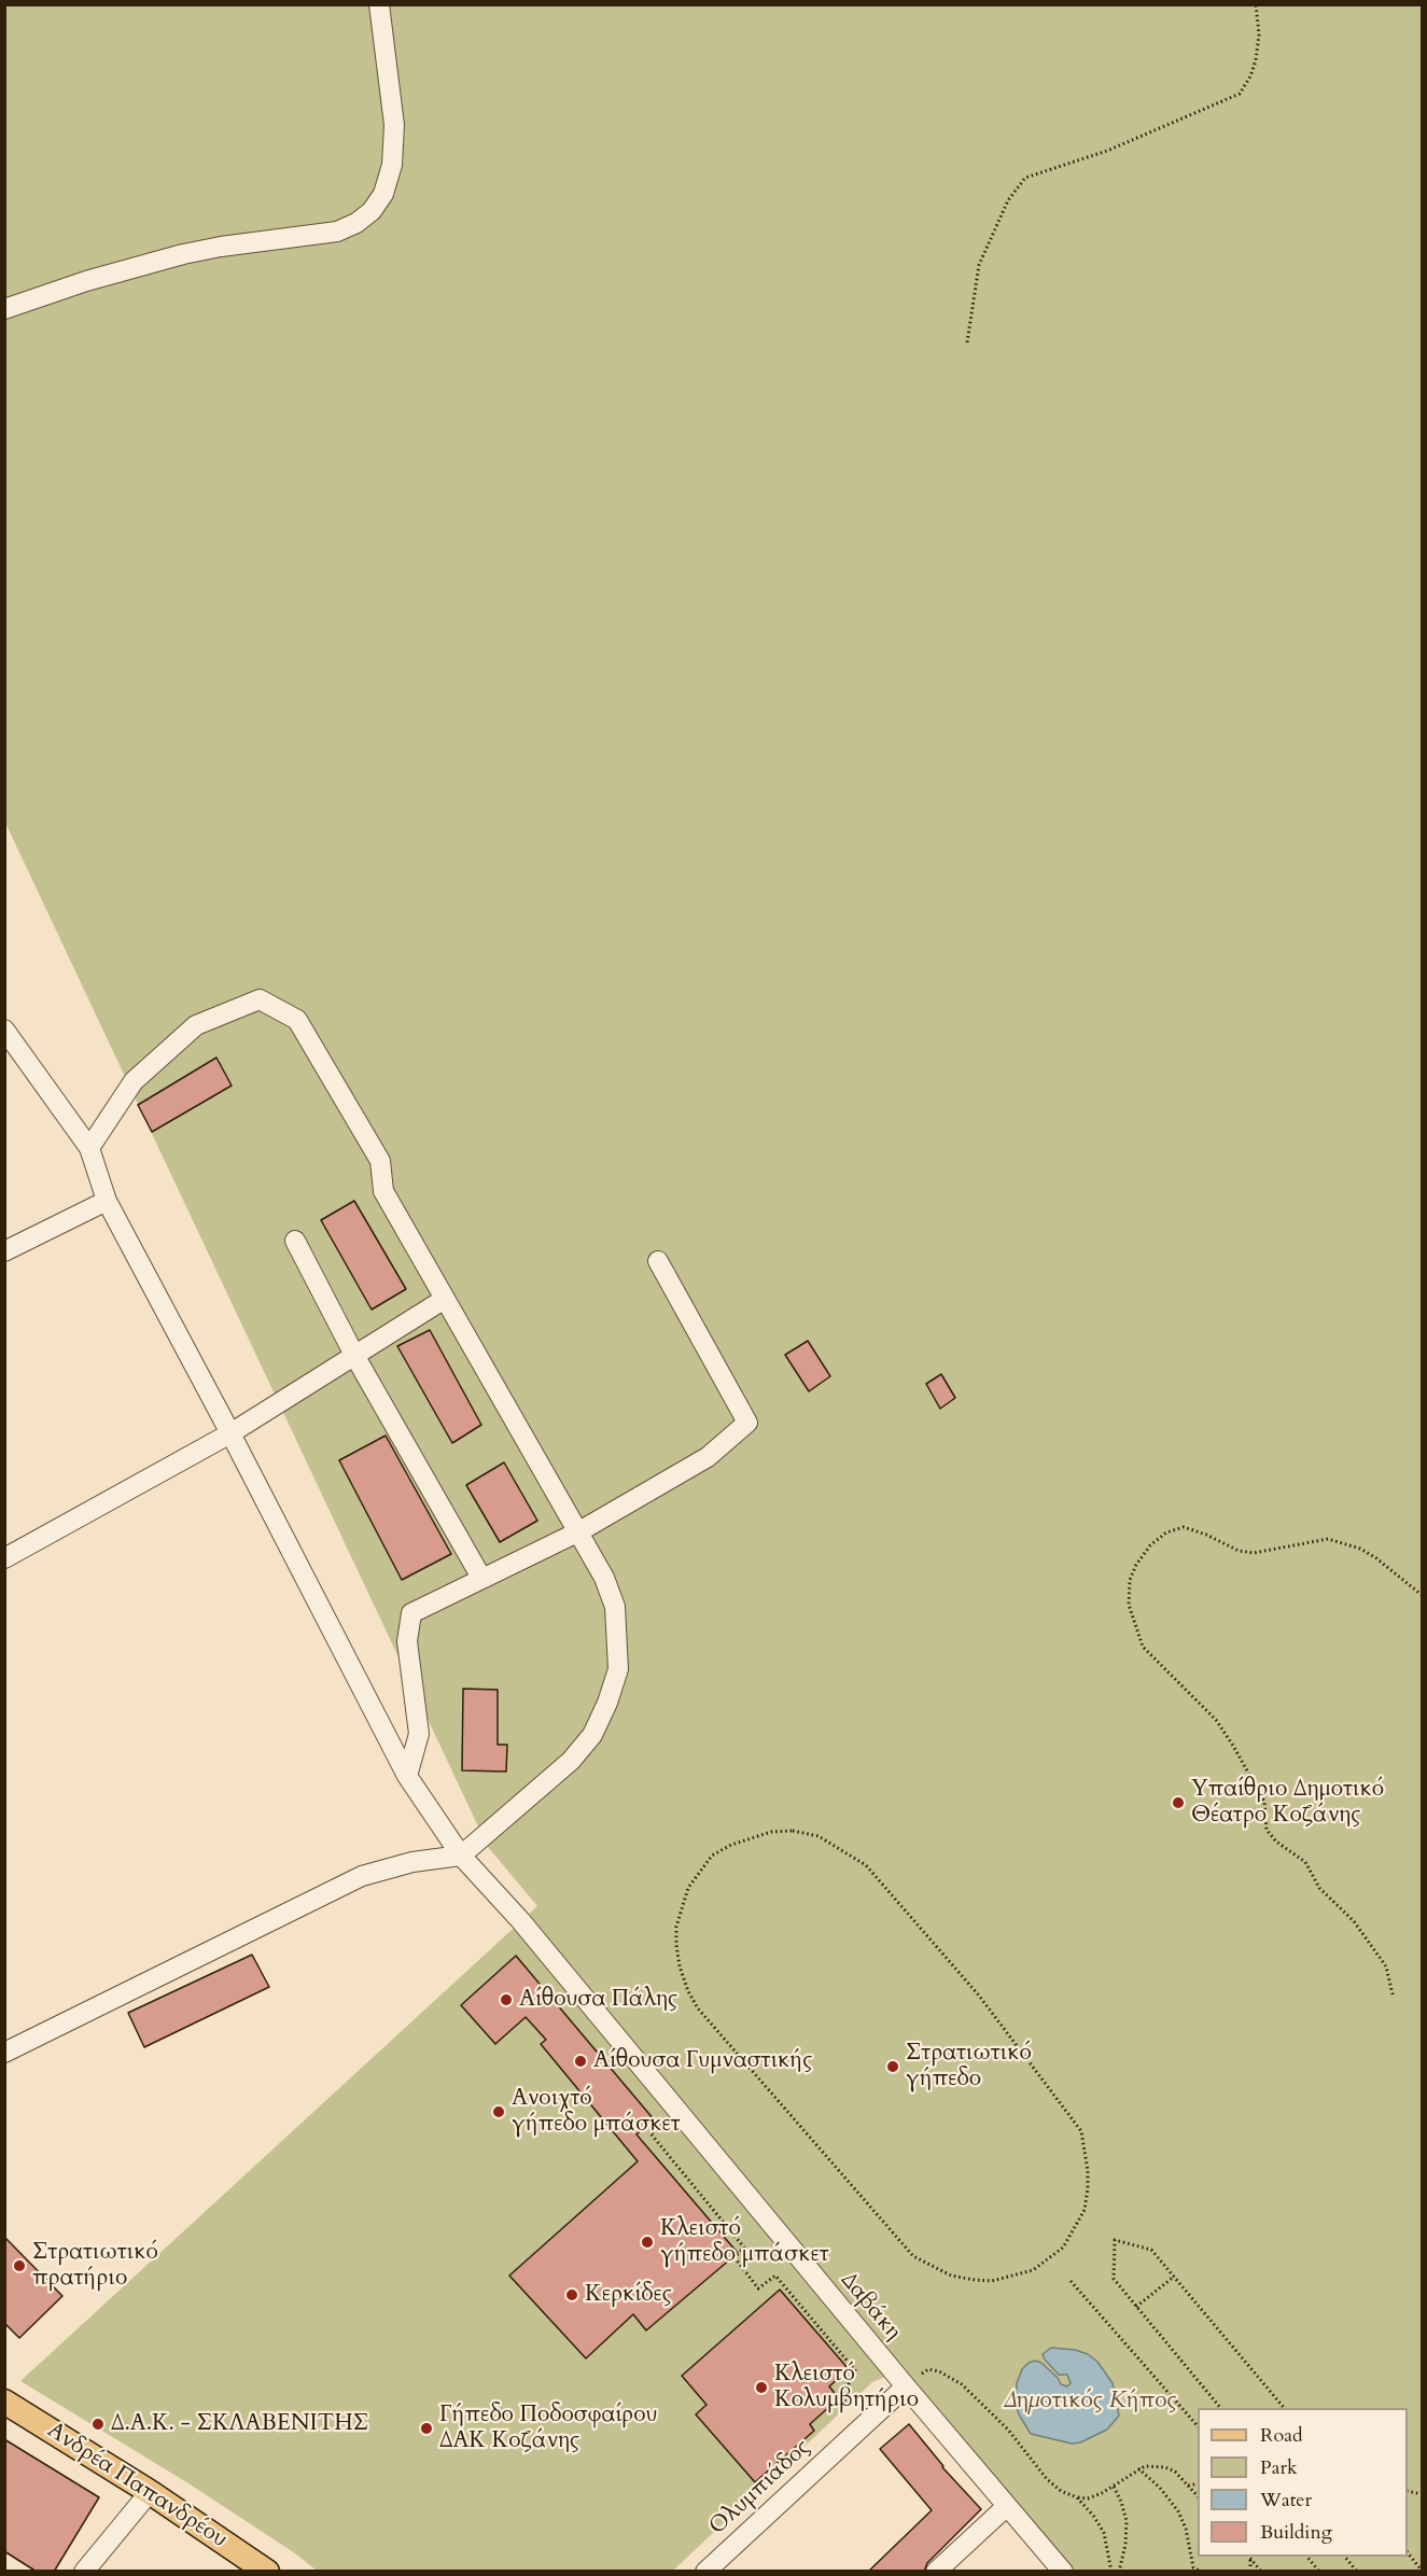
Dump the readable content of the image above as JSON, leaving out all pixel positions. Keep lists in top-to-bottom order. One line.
{"streets":{"main road":["Ανδρέα Παπανδρέου"],"street":["Δαβάκη","Ολυμπιάδος"]},"crossings":[["Δαβάκη","Ολυμπιάδος"]],"parks":["Δημοτικός Κήπος"],"places":["Υπαίθριο Δημοτικό Θέατρο Κοζάνης","Αίθουσα Πάλης","Αίθουσα Γυμναστικής","Στρατιωτικό γήπεδο","Ανοιχτό γήπεδο μπάσκετ","Κλειστό γήπεδο μπάσκετ","Στρατιωτικό πρατήριο","Κερκίδες","Κλειστό Κολυμβητήριο","Δ.Α.Κ. - ΣΚΛΑΒΕΝΙΤΗΣ","Γήπεδο Ποδοσφαίρου ΔΑΚ Κοζάνης"],"legend":["Road","Park","Water","Building"]}
